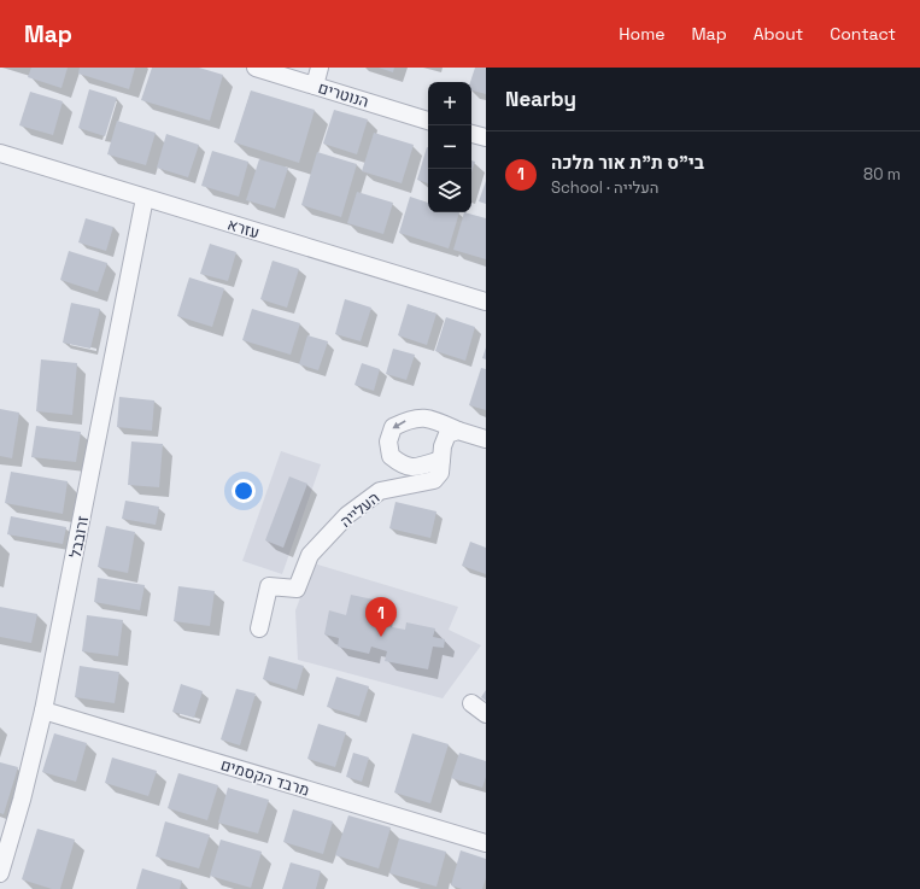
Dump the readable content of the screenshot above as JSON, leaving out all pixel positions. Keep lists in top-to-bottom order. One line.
{"streets":{"street":["הנוטרים","עזרא","העלייה","זרובבל","מרבד הקסמים"]},"crossings":[["עזרא","זרובבל"],["זרובבל","מרבד הקסמים"]],"page":{"header":"Map","nav":["Home","Map","About","Contact"],"heading":"Nearby","map_buttons":["+","−"],"list":[{"mark":"1","name":"בי\"ס ת\"ת אור מלכה","note":"School · העלייה","value":"80 m"}],"pins":"1"}}
